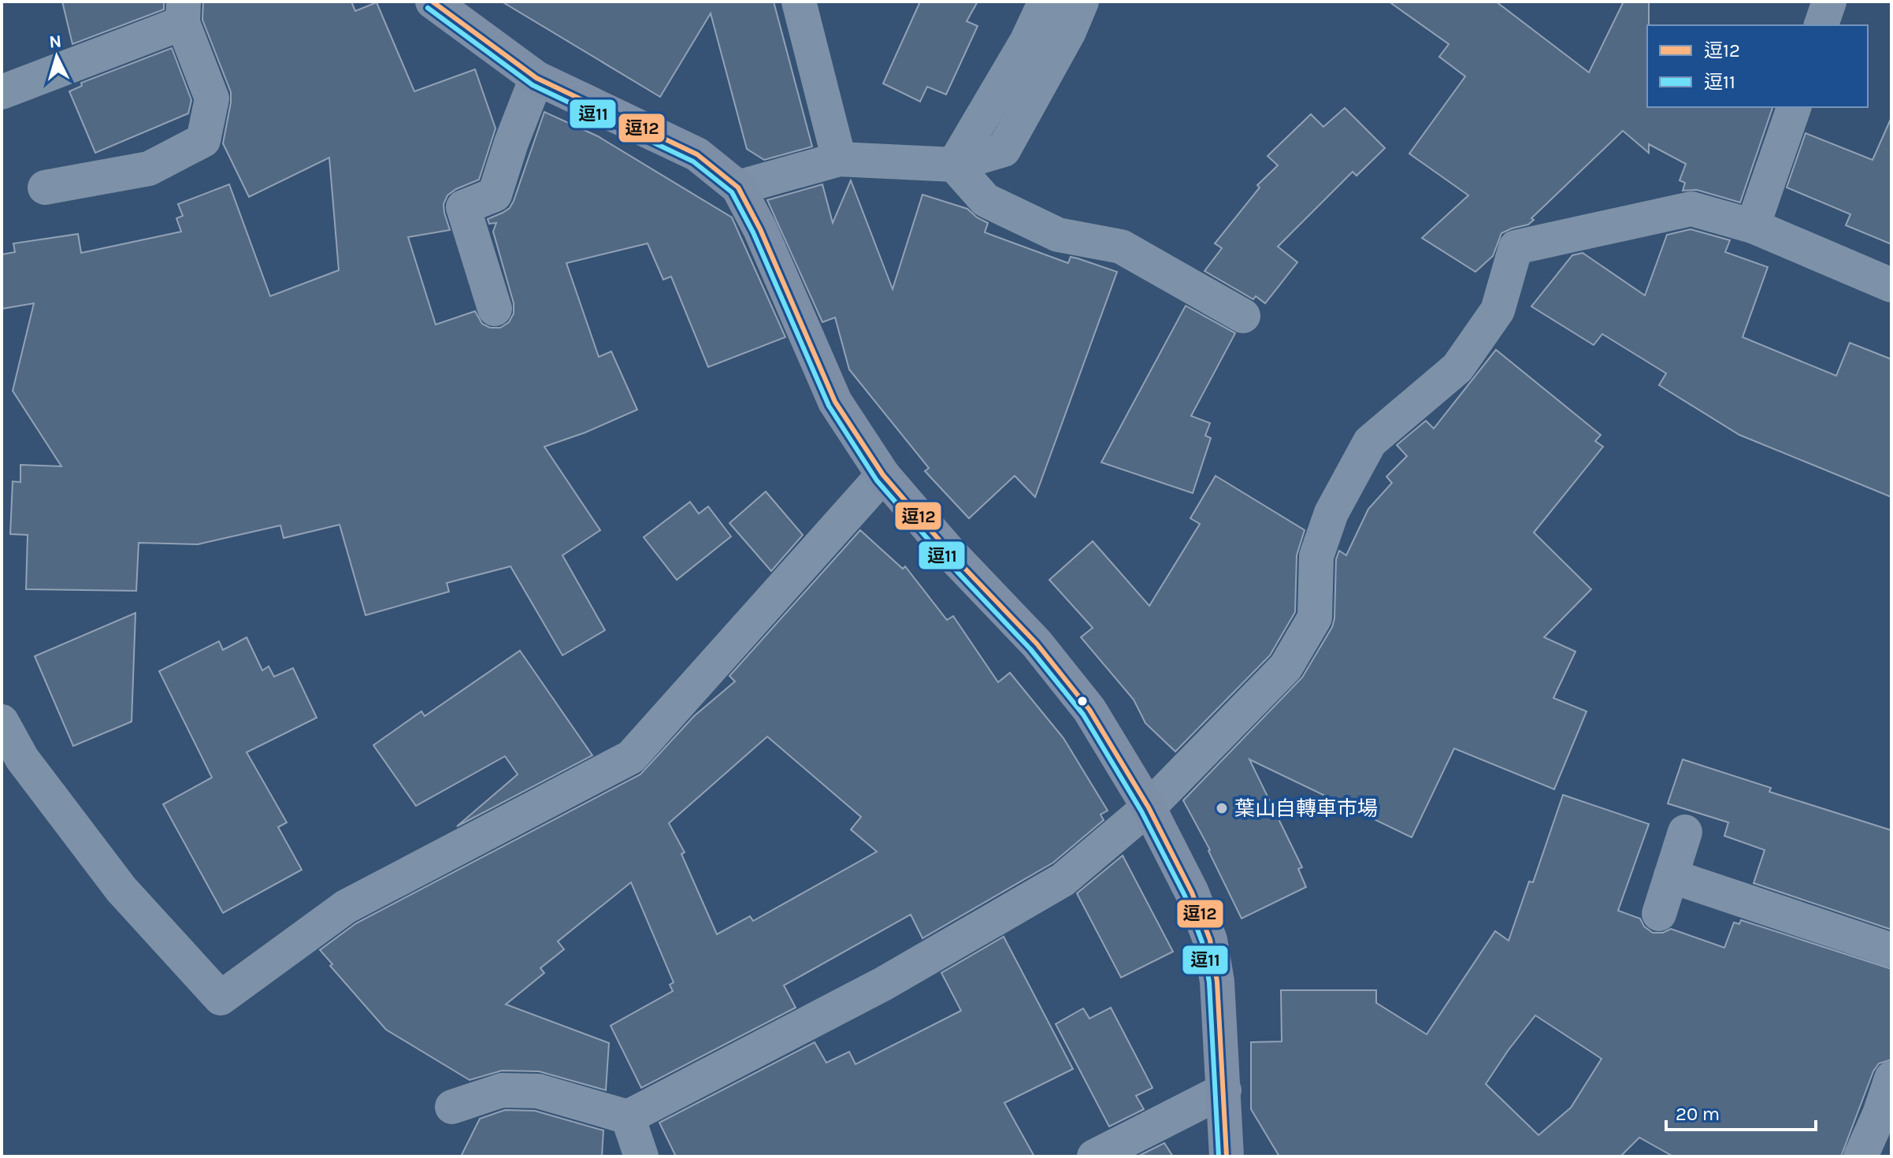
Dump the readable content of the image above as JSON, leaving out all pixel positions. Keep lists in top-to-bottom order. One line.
{"places":["葉山自轉車市場"],"lines":["transit line 逗12","transit line 逗11"],"legend":["逗12","逗11"],"scale_bar":"20 m","north":"top"}
